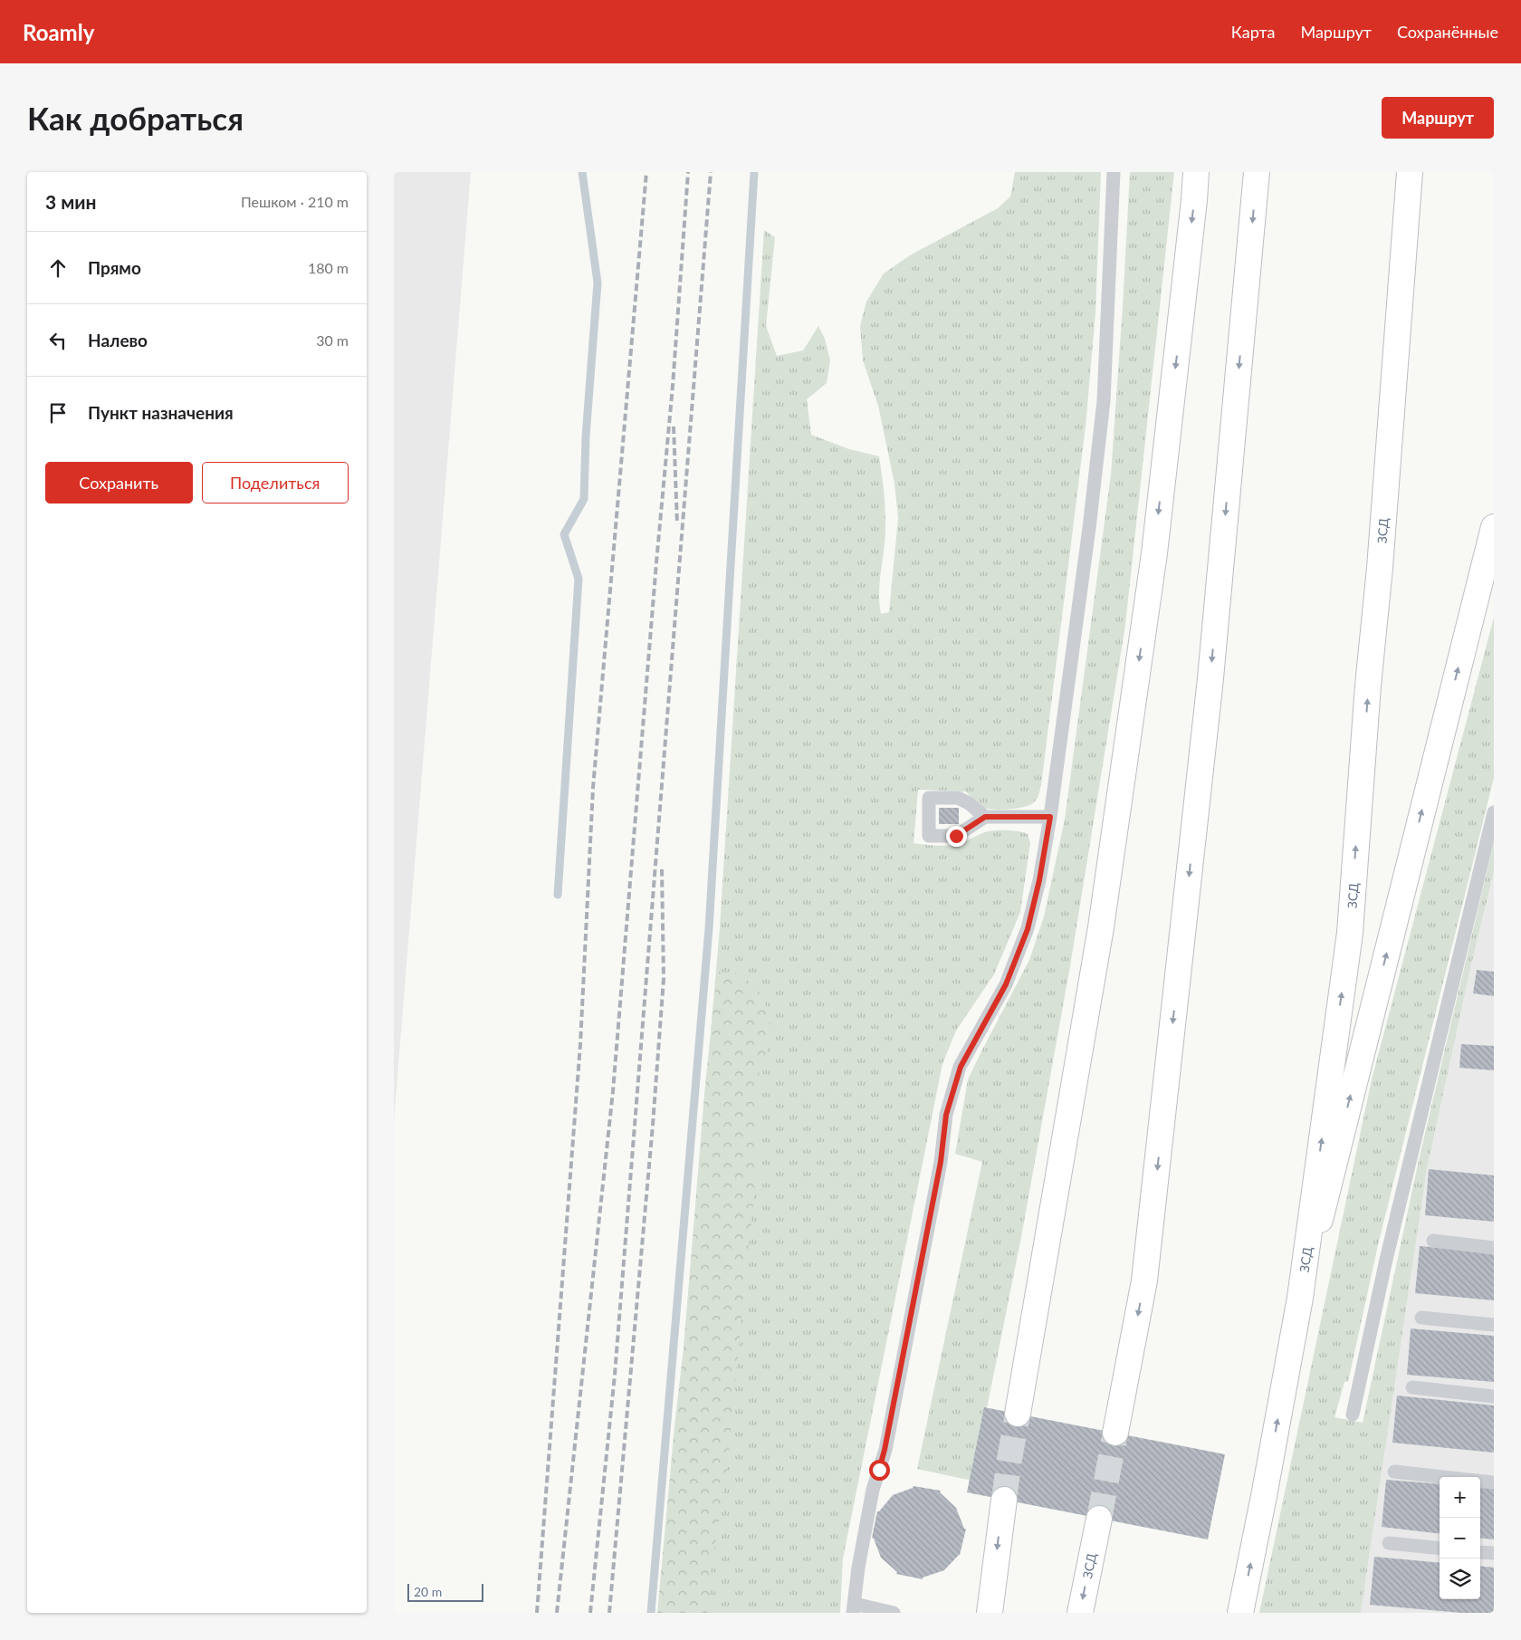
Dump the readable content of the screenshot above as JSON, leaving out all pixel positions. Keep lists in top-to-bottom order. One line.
{"streets":{"main road":["ЗСД"]},"scale_bar":"20 m","page":{"header":"Roamly","nav":["Карта","Маршрут","Сохранённые"],"buttons":["Маршрут",["Сохранить","Поделиться"]],"title":"Как добраться","heading":["3 мин","Пешком · 210 m"],"list":[["Прямо","180 m"],["Налево","30 m"],"Пункт назначения"],"map_buttons":["+","−"],"scale":"20 m"}}
